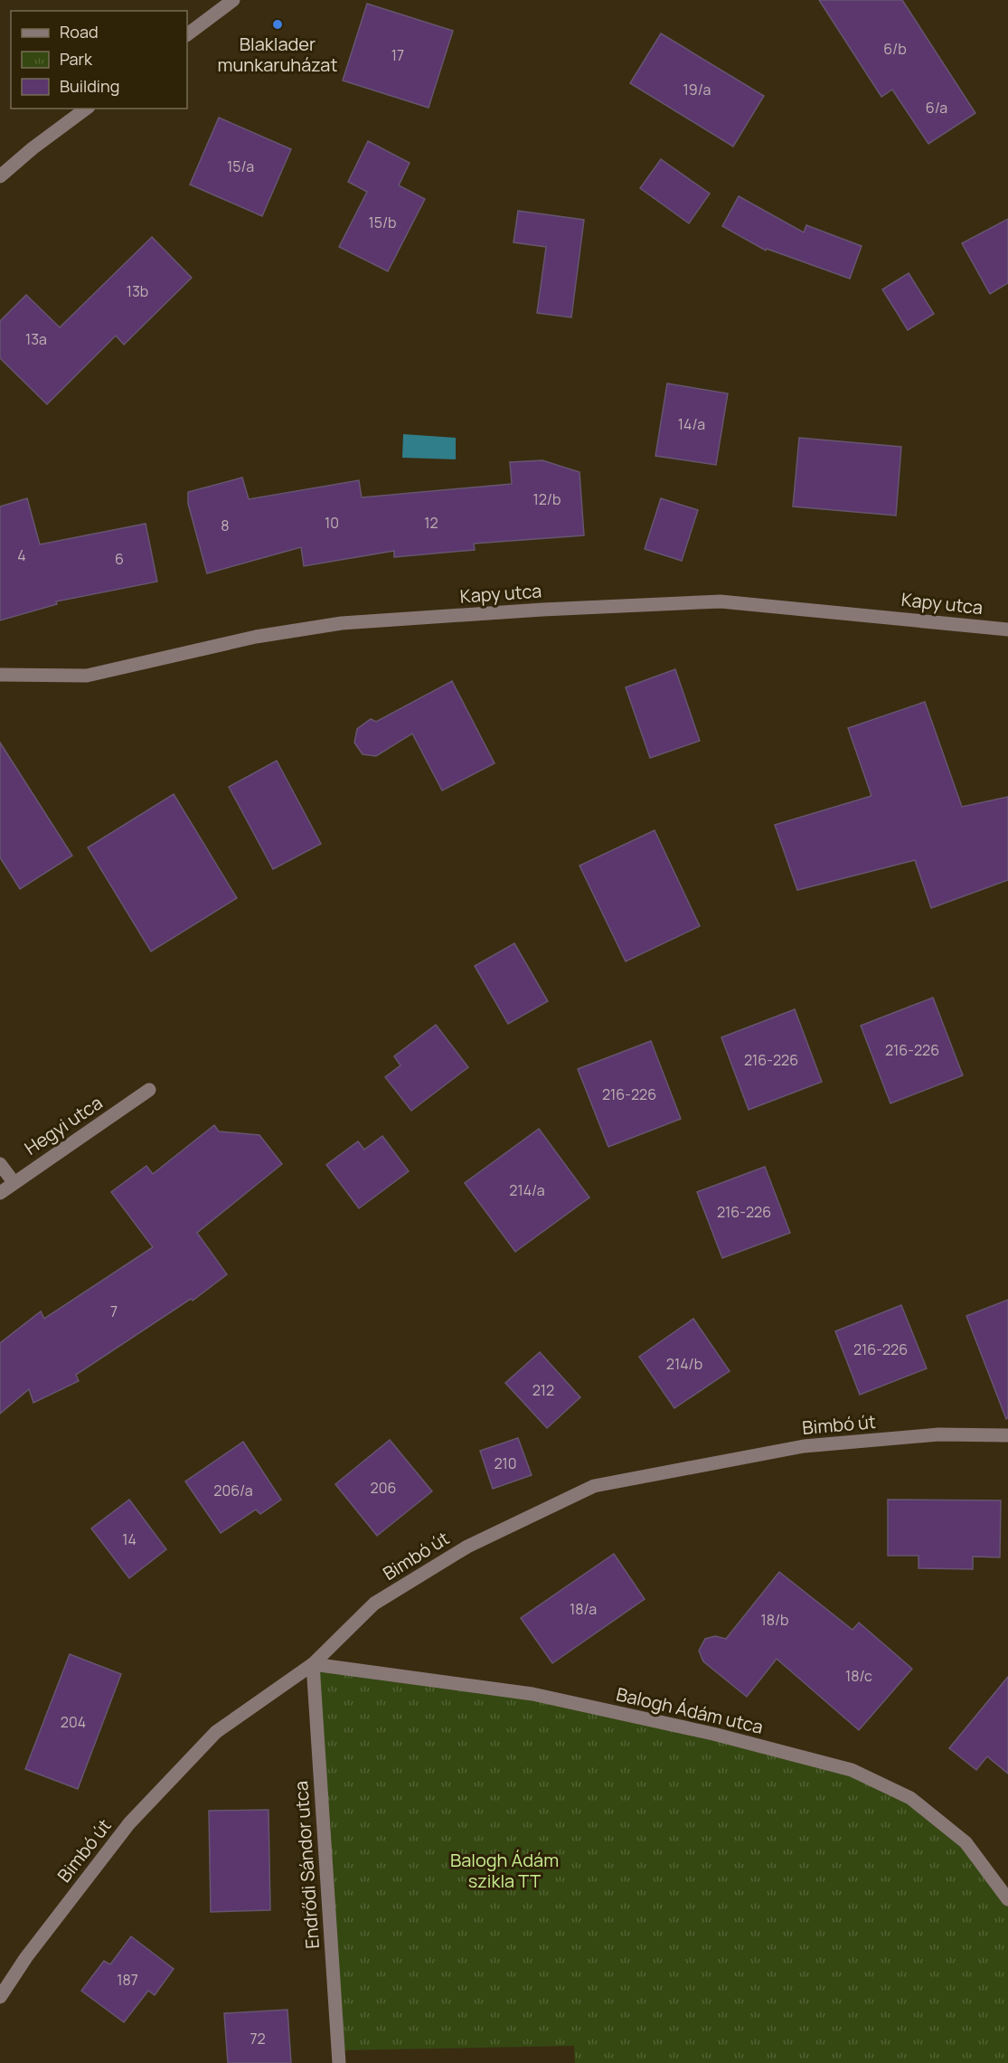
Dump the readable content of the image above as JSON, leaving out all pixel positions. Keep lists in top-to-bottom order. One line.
{"streets":{"street":["Kapy utca","Hegyi utca","Bimbó út","Balogh Ádám utca","Endrődi Sándor utca"]},"crossings":[["Bimbó út","Balogh Ádám utca"],["Bimbó út","Endrődi Sándor utca"],["Balogh Ádám utca","Endrődi Sándor utca"]],"parks":["Balogh Ádám szikla TT"],"places":["Blaklader munkaruházat"],"house_numbers":["6/b","17","19/a","6/a","15/a","15/b","13b","13a","14/a","12/b","10","12","8","4","6","216-226","216-226","216-226","214/a","216-226","7","216-226","214/b","212","210","206","206/a","14","18/a","18/b","18/c","204","187","72"],"legend":["Road","Park","Building"]}
